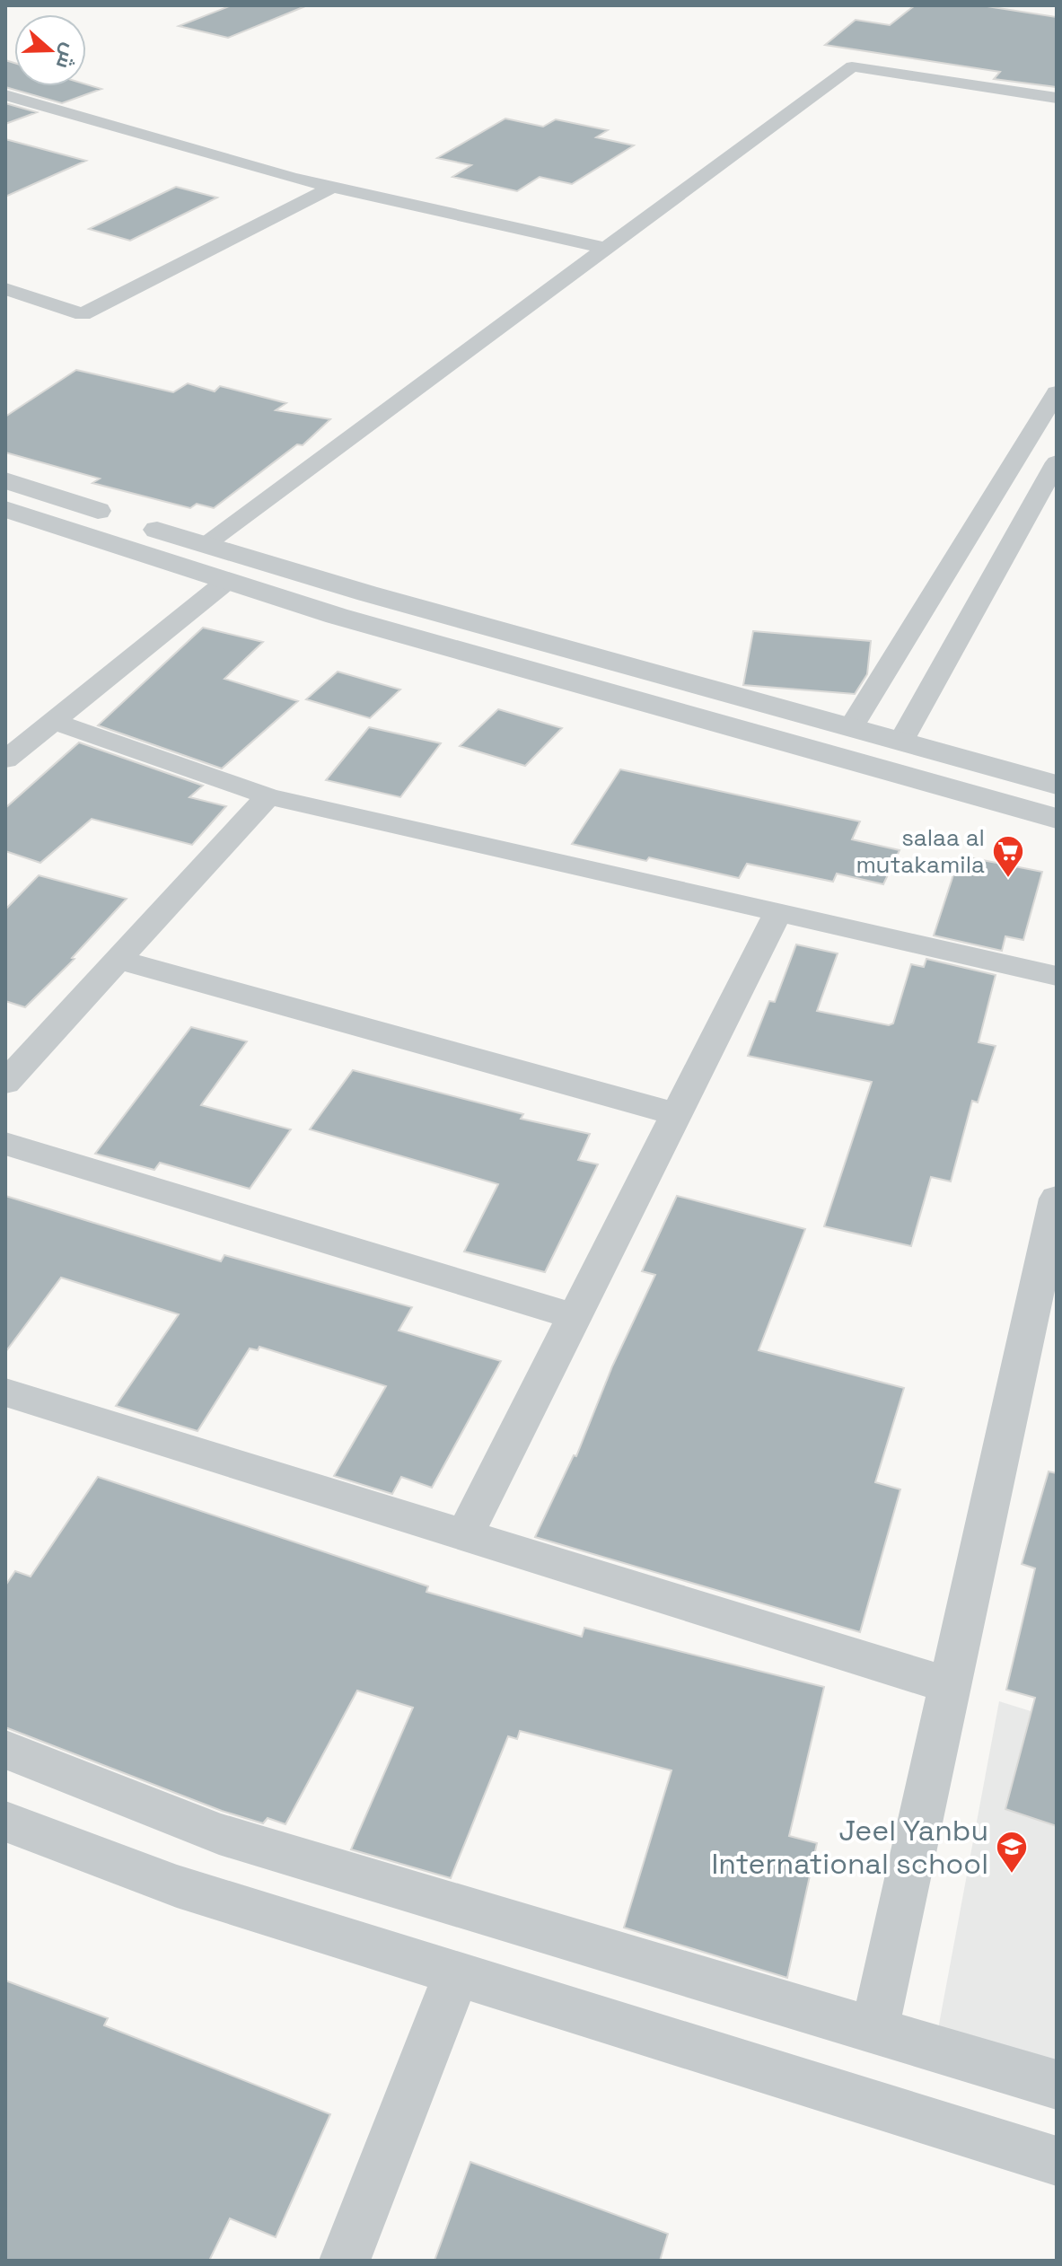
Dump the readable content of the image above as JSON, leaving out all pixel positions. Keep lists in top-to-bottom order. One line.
{"places":{"supermarket":["salaa al mutakamila"],"school or university":["Jeel Yanbu International school"]},"north":"right"}
